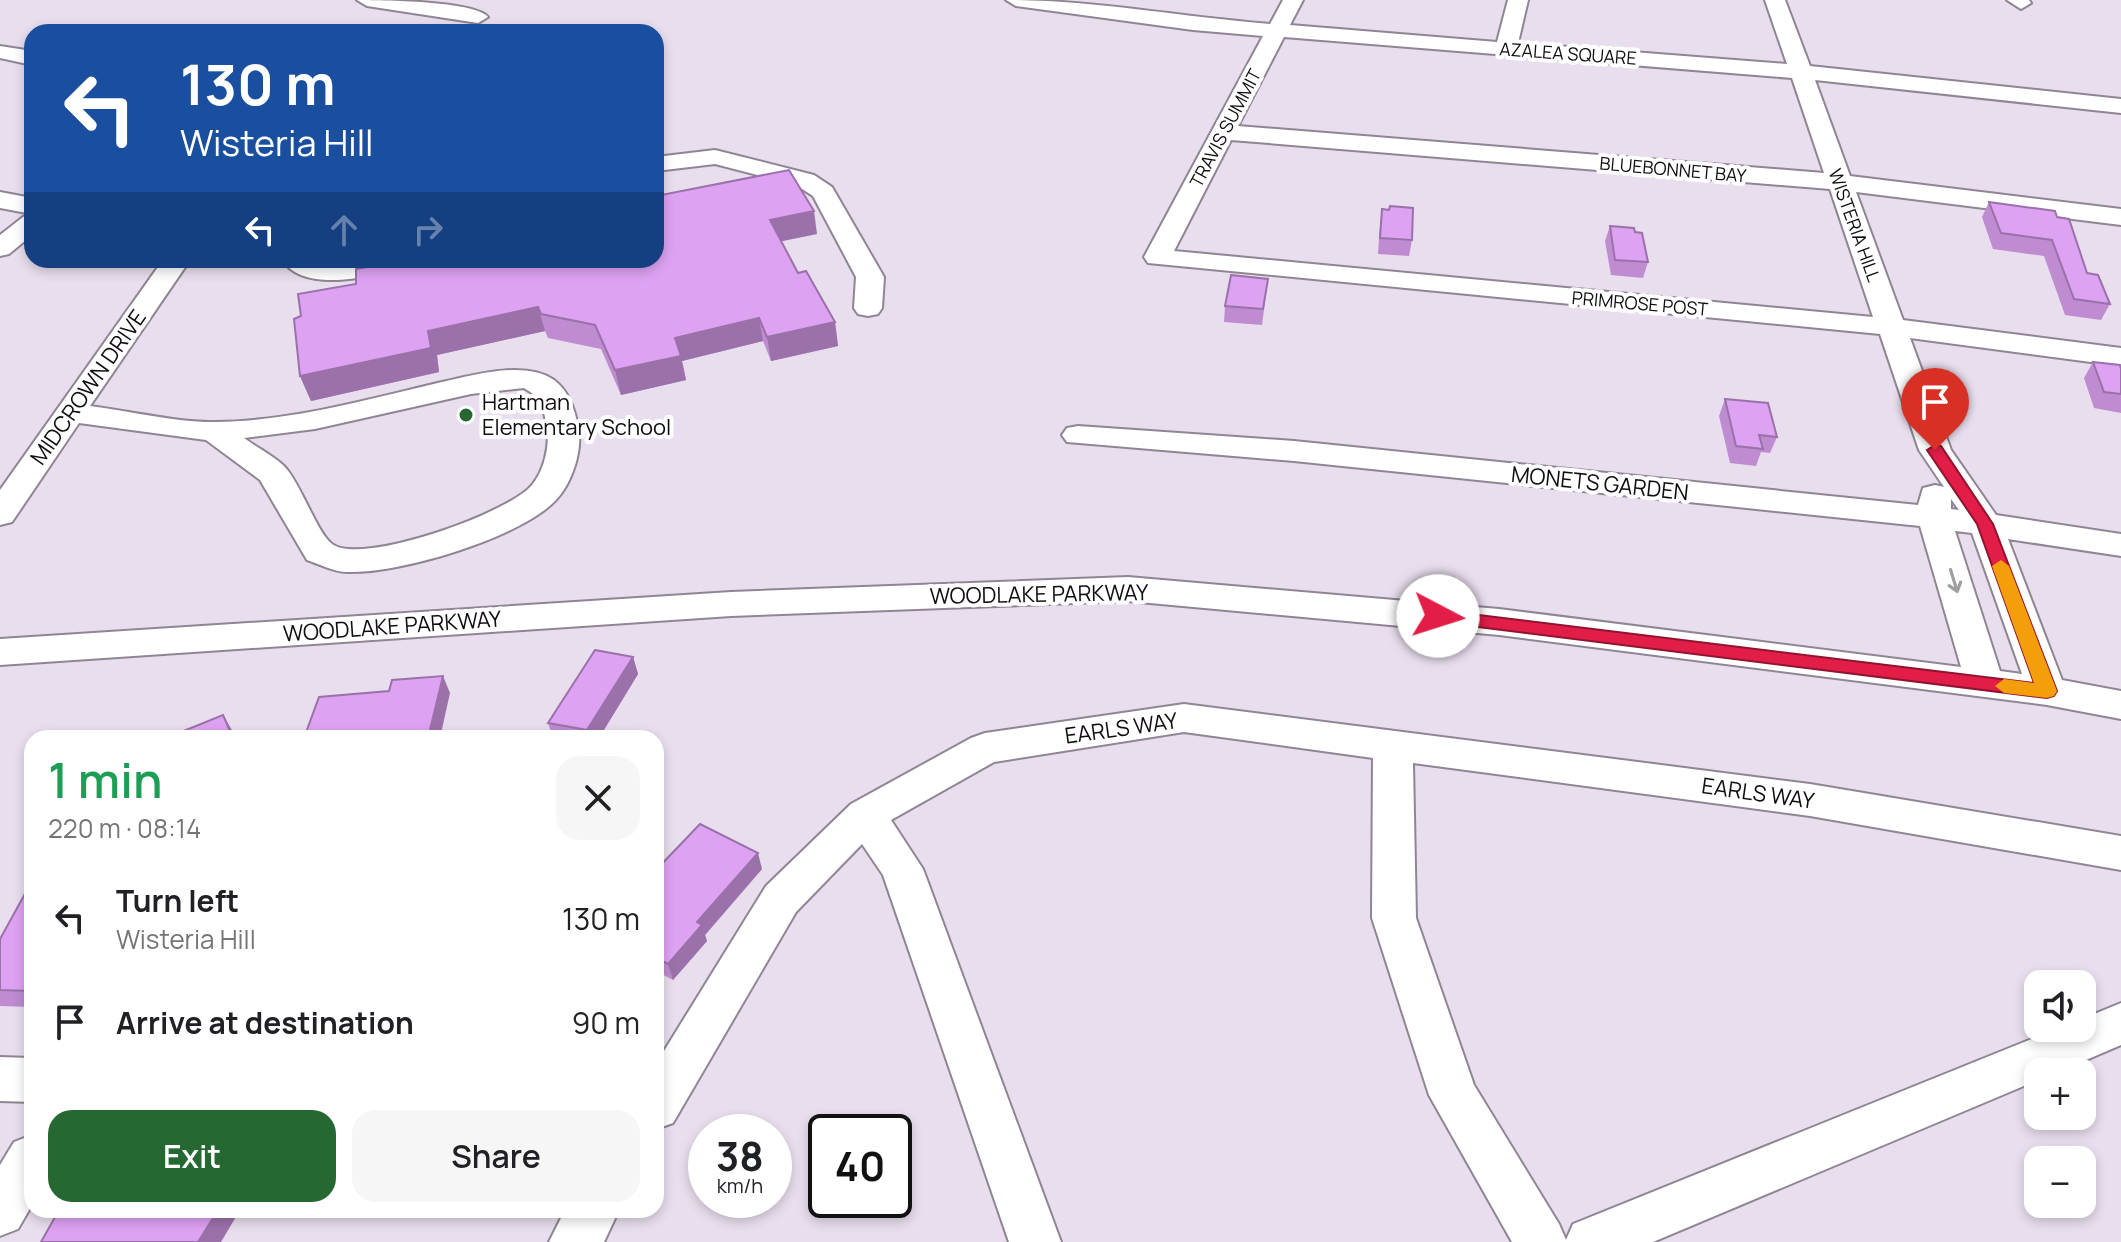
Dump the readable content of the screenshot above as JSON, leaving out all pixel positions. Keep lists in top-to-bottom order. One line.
{"streets":{"street":["AZALEA SQUARE","TRAVIS SUMMIT","BLUEBONNET BAY","WISTERIA HILL","PRIMROSE POST","MIDCROWN DRIVE","MONETS GARDEN","WOODLAKE PARKWAY","EARLS WAY"]},"crossings":[["AZALEA SQUARE","TRAVIS SUMMIT"],["AZALEA SQUARE","WISTERIA HILL"],["TRAVIS SUMMIT","BLUEBONNET BAY"],["TRAVIS SUMMIT","PRIMROSE POST"],["BLUEBONNET BAY","WISTERIA HILL"],["WISTERIA HILL","PRIMROSE POST"],["WISTERIA HILL","MONETS GARDEN"],["WISTERIA HILL","WOODLAKE PARKWAY"]],"places":["Hartman Elementary School"],"page":{"turn":["130 m","Wisteria Hill"],"heading":["1 min","220 m · 08:14"],"list":[{"name":"Turn left","note":"Wisteria Hill","value":"130 m"},{"name":"Arrive at destination","value":"90 m"}],"map_buttons":["+","−"],"buttons":["Exit","Share"],"speed":"38 km/h","limit":"40"}}
